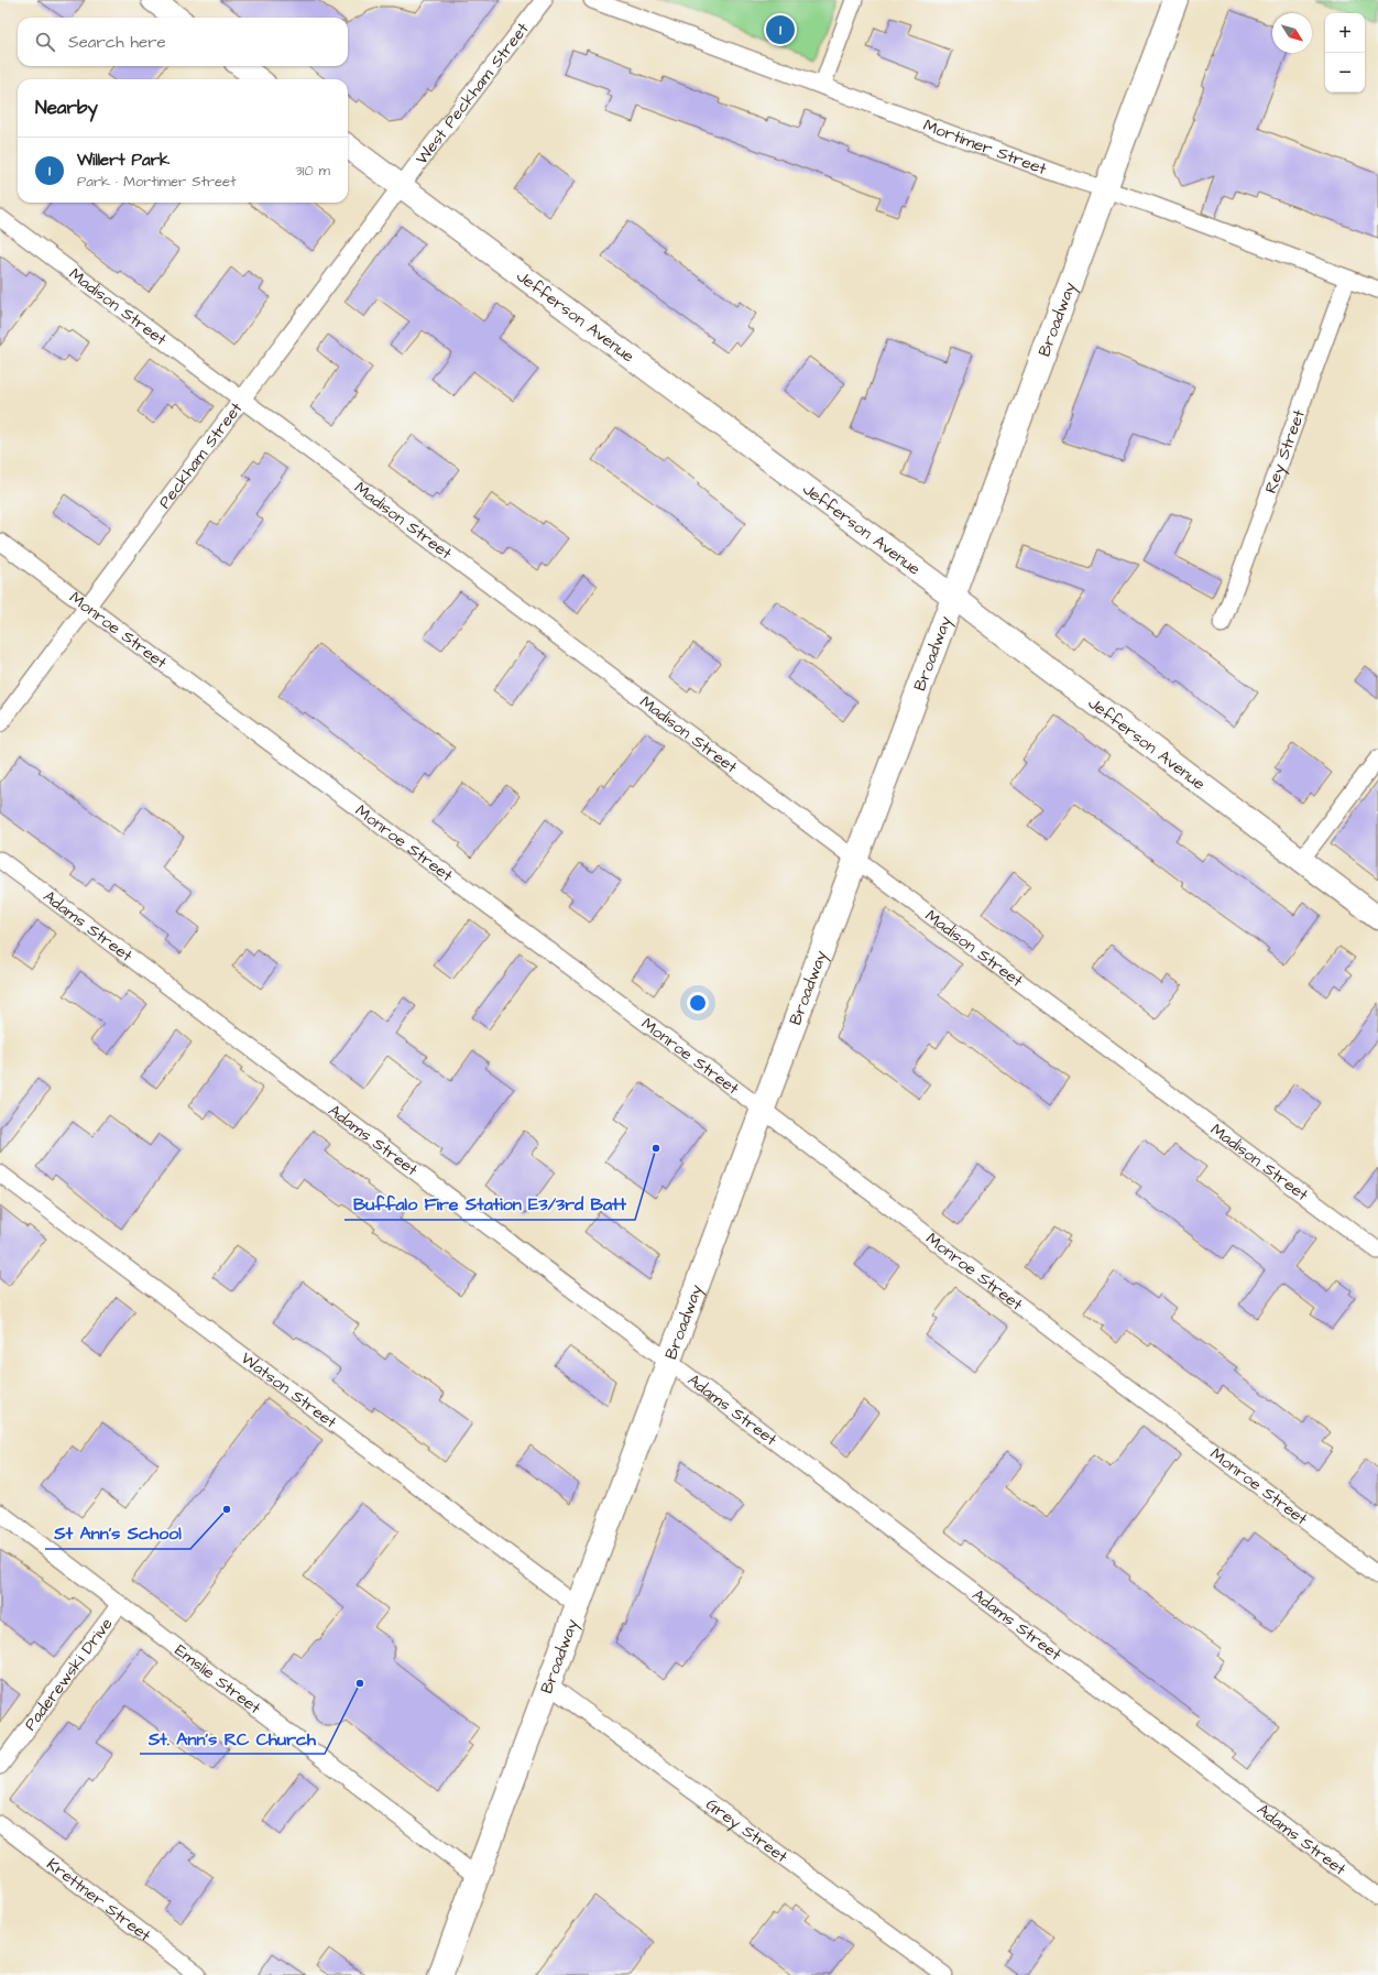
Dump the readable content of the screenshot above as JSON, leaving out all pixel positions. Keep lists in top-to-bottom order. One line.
{"streets":{"main road":["Broadway"],"street":["West Peckham Street","Mortimer Street","Madison Street","Jefferson Avenue","Rey Street","Peckham Street","Monroe Street","Adams Street","Watson Street","Paderewski Drive","Emslie Street","Grey Street","Krettner Street"]},"crossings":[["West Peckham Street","Jefferson Avenue"],["West Peckham Street","Peckham Street"],["Mortimer Street","Broadway"],["Mortimer Street","Rey Street"],["Madison Street","Broadway"],["Madison Street","Peckham Street"],["Jefferson Avenue","Broadway"],["Jefferson Avenue","Peckham Street"],["Broadway","Monroe Street"],["Broadway","Adams Street"],["Broadway","Watson Street"],["Broadway","Emslie Street"],["Broadway","Grey Street"],["Peckham Street","Monroe Street"],["Paderewski Drive","Emslie Street"]],"places":["Buffalo Fire Station E3/3rd Batt","St Ann's School","St. Ann's RC Church"],"north":"bottom right","page":{"map_buttons":["+","−"],"pins":"1","search":"Search here","heading":"Nearby","list":[{"mark":"1","name":"Willert Park","note":"Park · Mortimer Street","value":"310 m"}]}}
